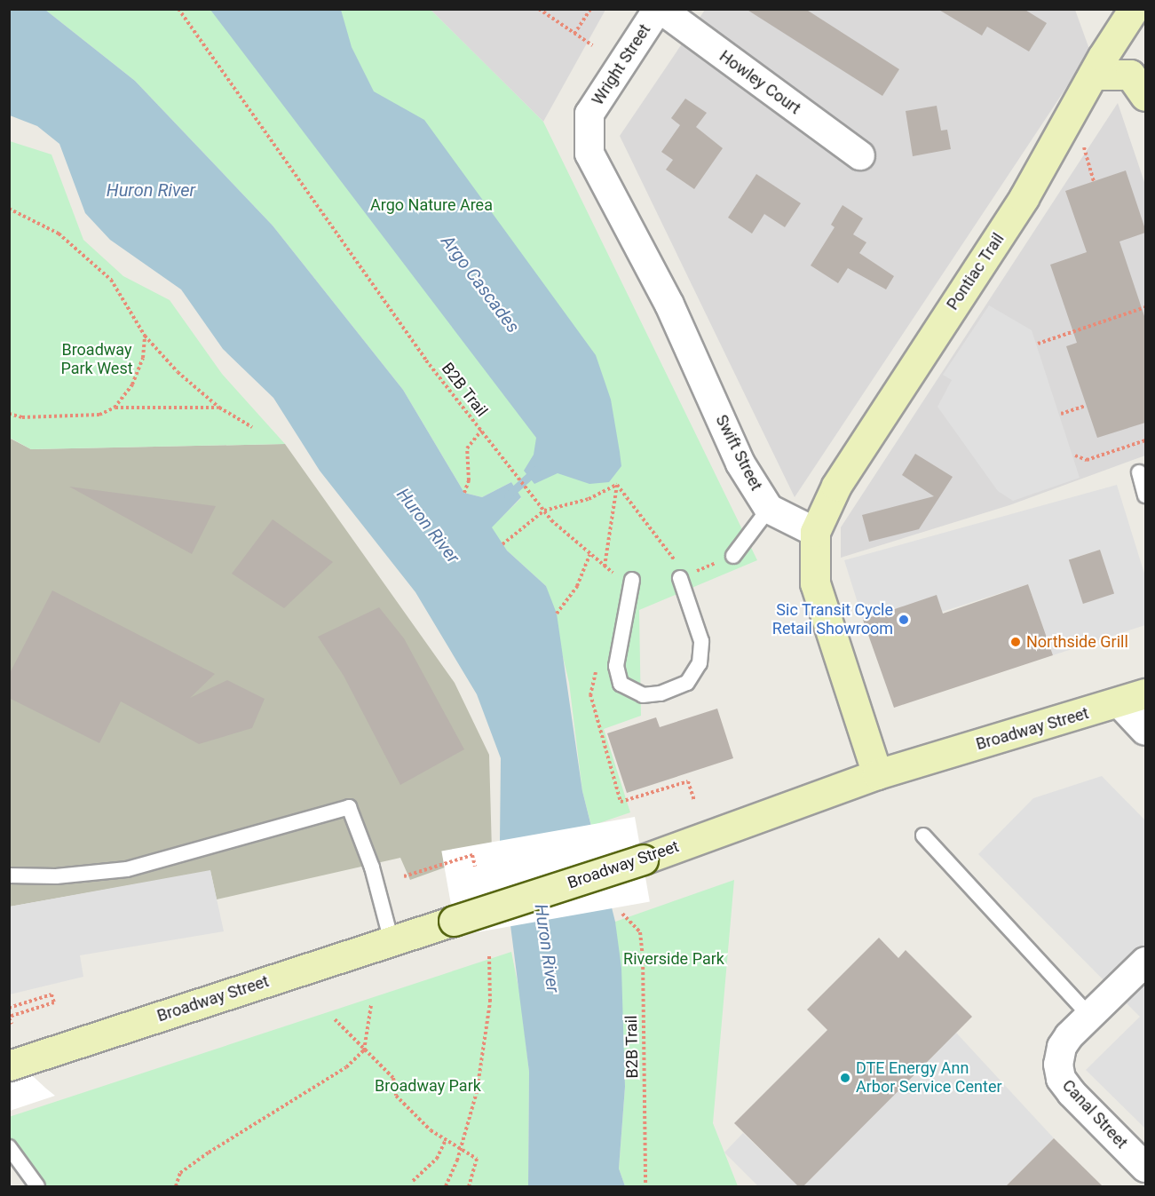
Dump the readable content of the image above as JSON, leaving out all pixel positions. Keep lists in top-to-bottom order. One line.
{"streets":{"main road":["Pontiac Trail","Broadway Street"],"street":["Wright Street","Howley Court","Swift Street","Canal Street"],"path":["B2B Trail"]},"crossings":[["Wright Street","Howley Court"],["Wright Street","Swift Street"],["Pontiac Trail","Swift Street"]],"water":["Huron River","Argo Cascades"],"parks":["Argo Nature Area","Broadway Park West","Riverside Park","Broadway Park"],"places":["Sic Transit Cycle Retail Showroom","Northside Grill","DTE Energy Ann Arbor Service Center"]}
